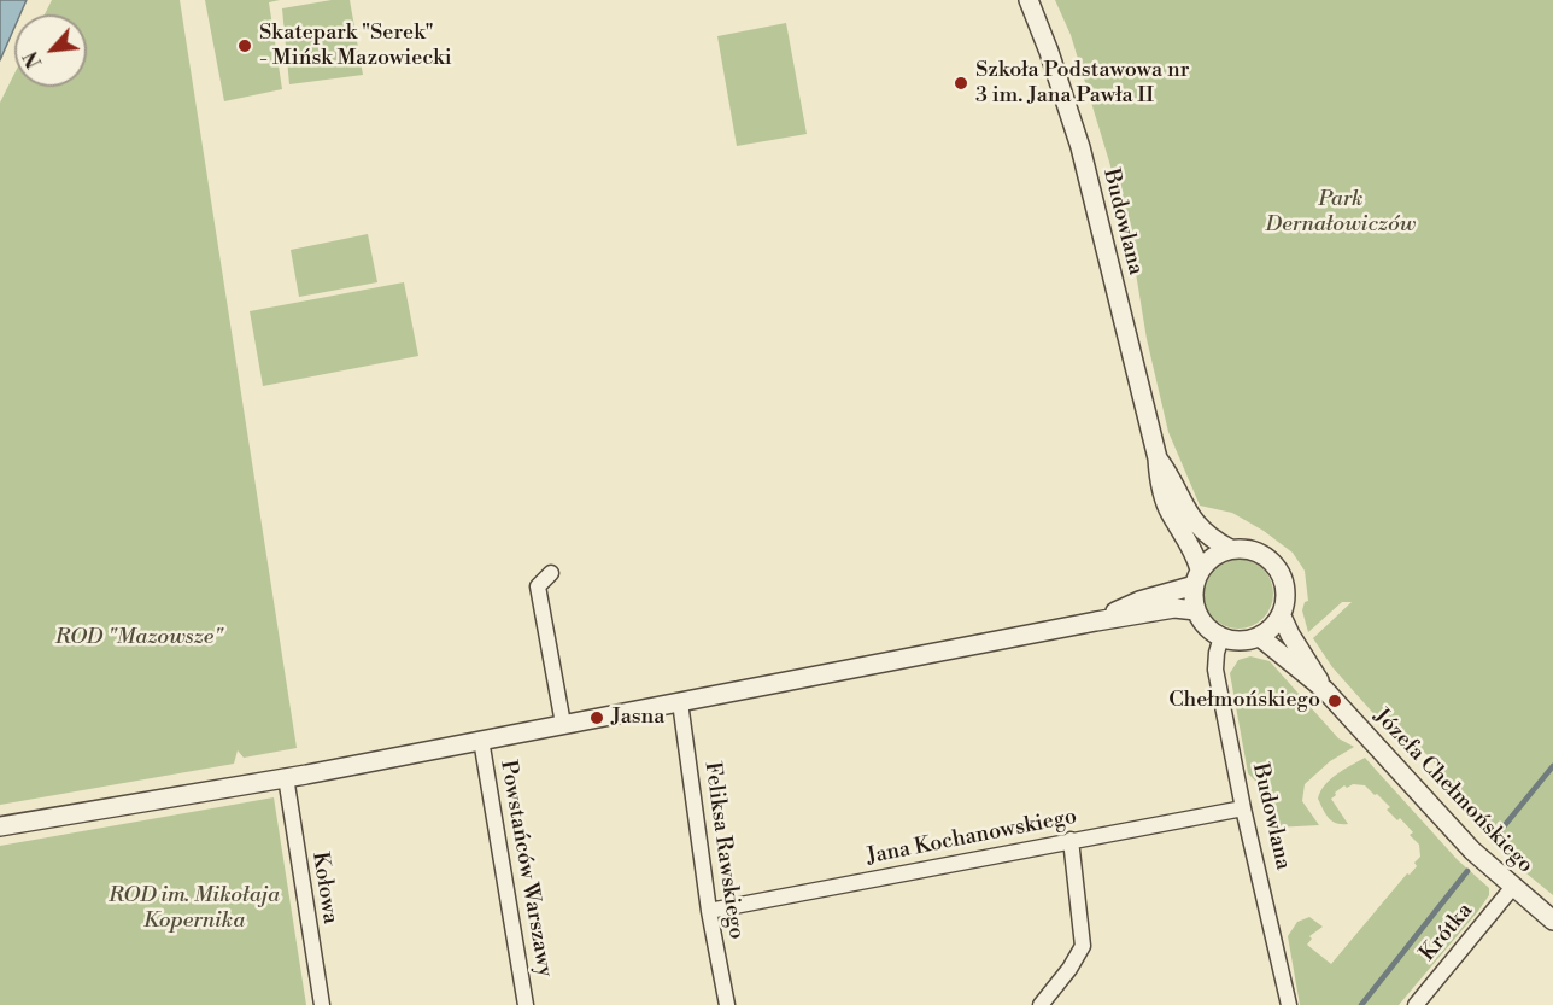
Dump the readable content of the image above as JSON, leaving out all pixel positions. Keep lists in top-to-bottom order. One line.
{"streets":{"street":["Budowlana","Józefa Chełmońskiego","Jana Kochanowskiego","Feliksa Rawskiego","Powstańców Warszawy","Kołowa","Krótka"]},"crossings":[["Budowlana","Józefa Chełmońskiego"],["Budowlana","Jana Kochanowskiego"],["Józefa Chełmońskiego","Krótka"],["Jana Kochanowskiego","Feliksa Rawskiego"]],"parks":["Park Dernałowiczów","ROD \"Mazowsze\"","ROD im. Mikołaja Kopernika"],"places":["Skatepark \"Serek\" - Mińsk Mazowiecki","Szkoła Podstawowa nr 3 im. Jana Pawła II","Chełmońskiego","Jasna"],"north":"bottom left"}
